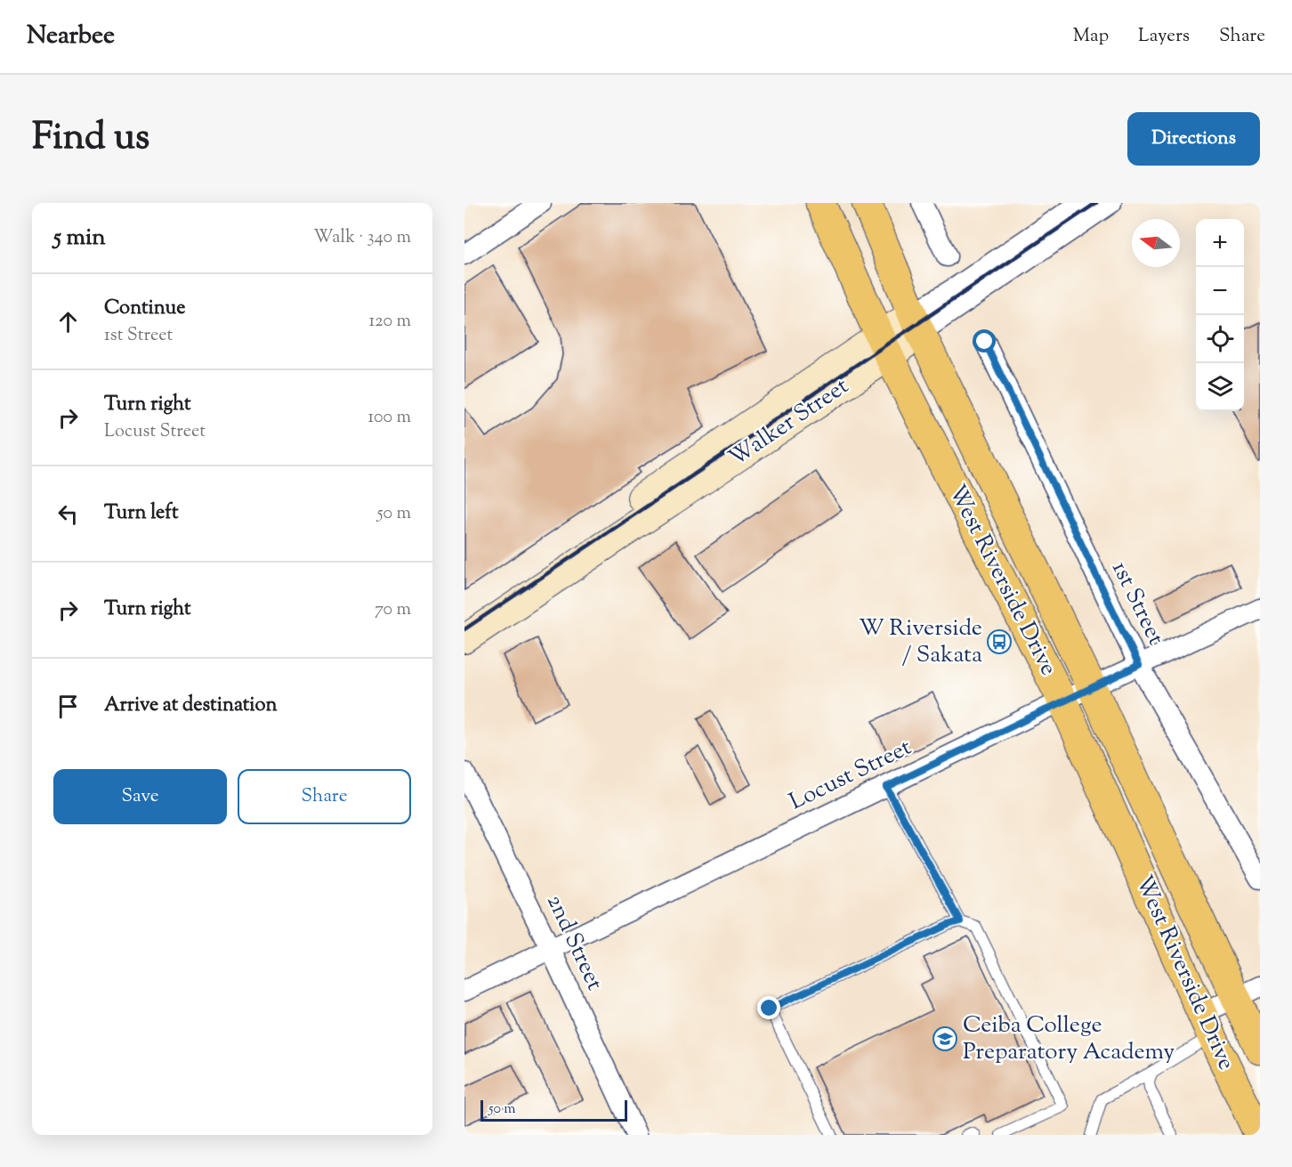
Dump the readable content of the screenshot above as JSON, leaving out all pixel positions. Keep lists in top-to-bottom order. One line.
{"streets":{"highway":["West Riverside Drive"],"main road":["Walker Street"],"street":["1st Street","Locust Street","2nd Street"]},"crossings":[["Walker Street","West Riverside Drive"],["West Riverside Drive","Locust Street"],["1st Street","Locust Street"],["Locust Street","2nd Street"]],"places":{"bus stop":["W Riverside / Sakata"],"school or university":["Ceiba College Preparatory Academy"]},"scale_bar":"50 m","north":"left","page":{"header":"Nearbee","nav":["Map","Layers","Share"],"title":"Find us","buttons":["Directions",["Save","Share"]],"heading":["5 min","Walk · 340 m"],"map_buttons":["+","−"],"list":[["Continue","1st Street","120 m"],["Turn right","Locust Street","100 m"],["Turn left","50 m"],["Turn right","70 m"],"Arrive at destination"],"scale":"50 m"}}
